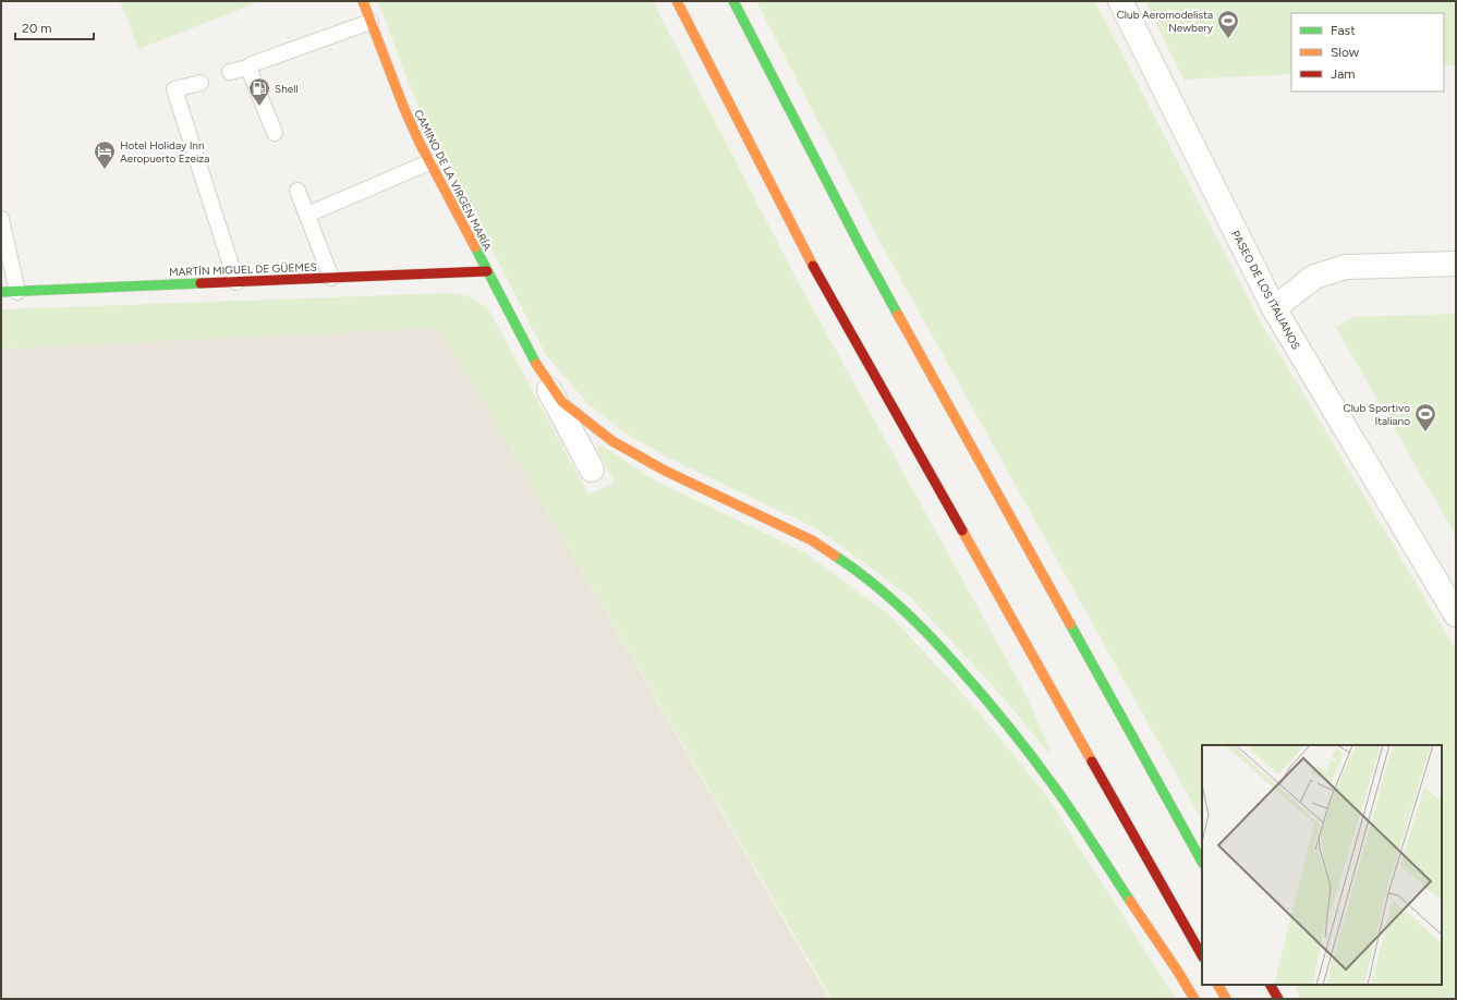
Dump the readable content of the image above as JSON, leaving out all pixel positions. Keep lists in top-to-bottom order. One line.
{"streets":{"main road":["CAMINO DE LA VIRGEN MARÍA","MARTÍN MIGUEL DE GÜEMES"],"street":["PASEO DE LOS ITALIANOS"]},"crossings":[["CAMINO DE LA VIRGEN MARÍA","MARTÍN MIGUEL DE GÜEMES"]],"places":{"sports":["Club Aeromodelista Newbery","Club Sportivo Italiano"],"fuel station":["Shell"],"hotel":["Hotel Holiday Inn Aeropuerto Ezeiza"]},"legend":["Fast","Slow","Jam"],"scale_bar":"20 m"}
